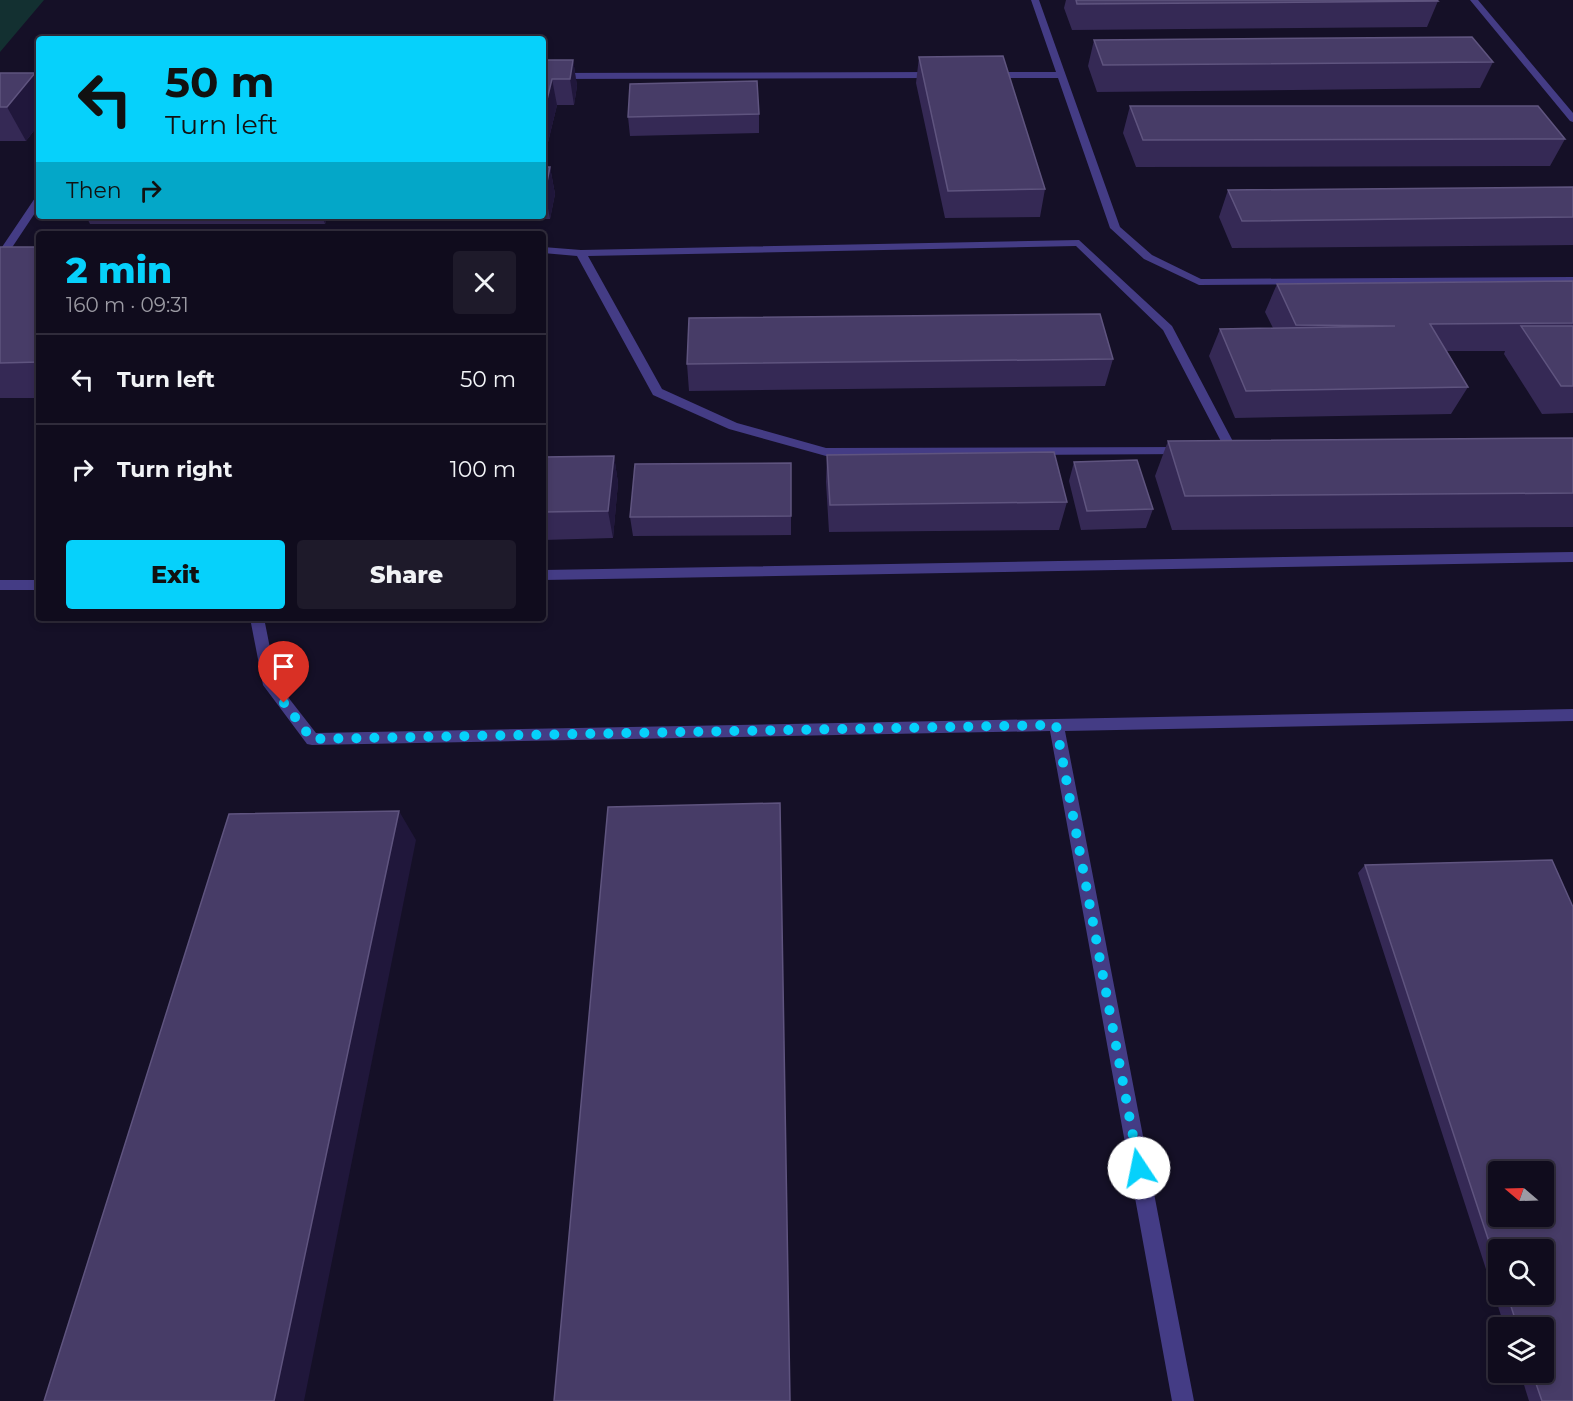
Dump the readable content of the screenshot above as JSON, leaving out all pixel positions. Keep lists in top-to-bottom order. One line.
{"north":"left","page":{"turn":["50 m","Turn left"],"then":"Then","heading":["2 min","160 m · 09:31"],"list":[{"name":"Turn left","value":"50 m"},{"name":"Turn right","value":"100 m"}],"buttons":["Exit","Share"]}}
